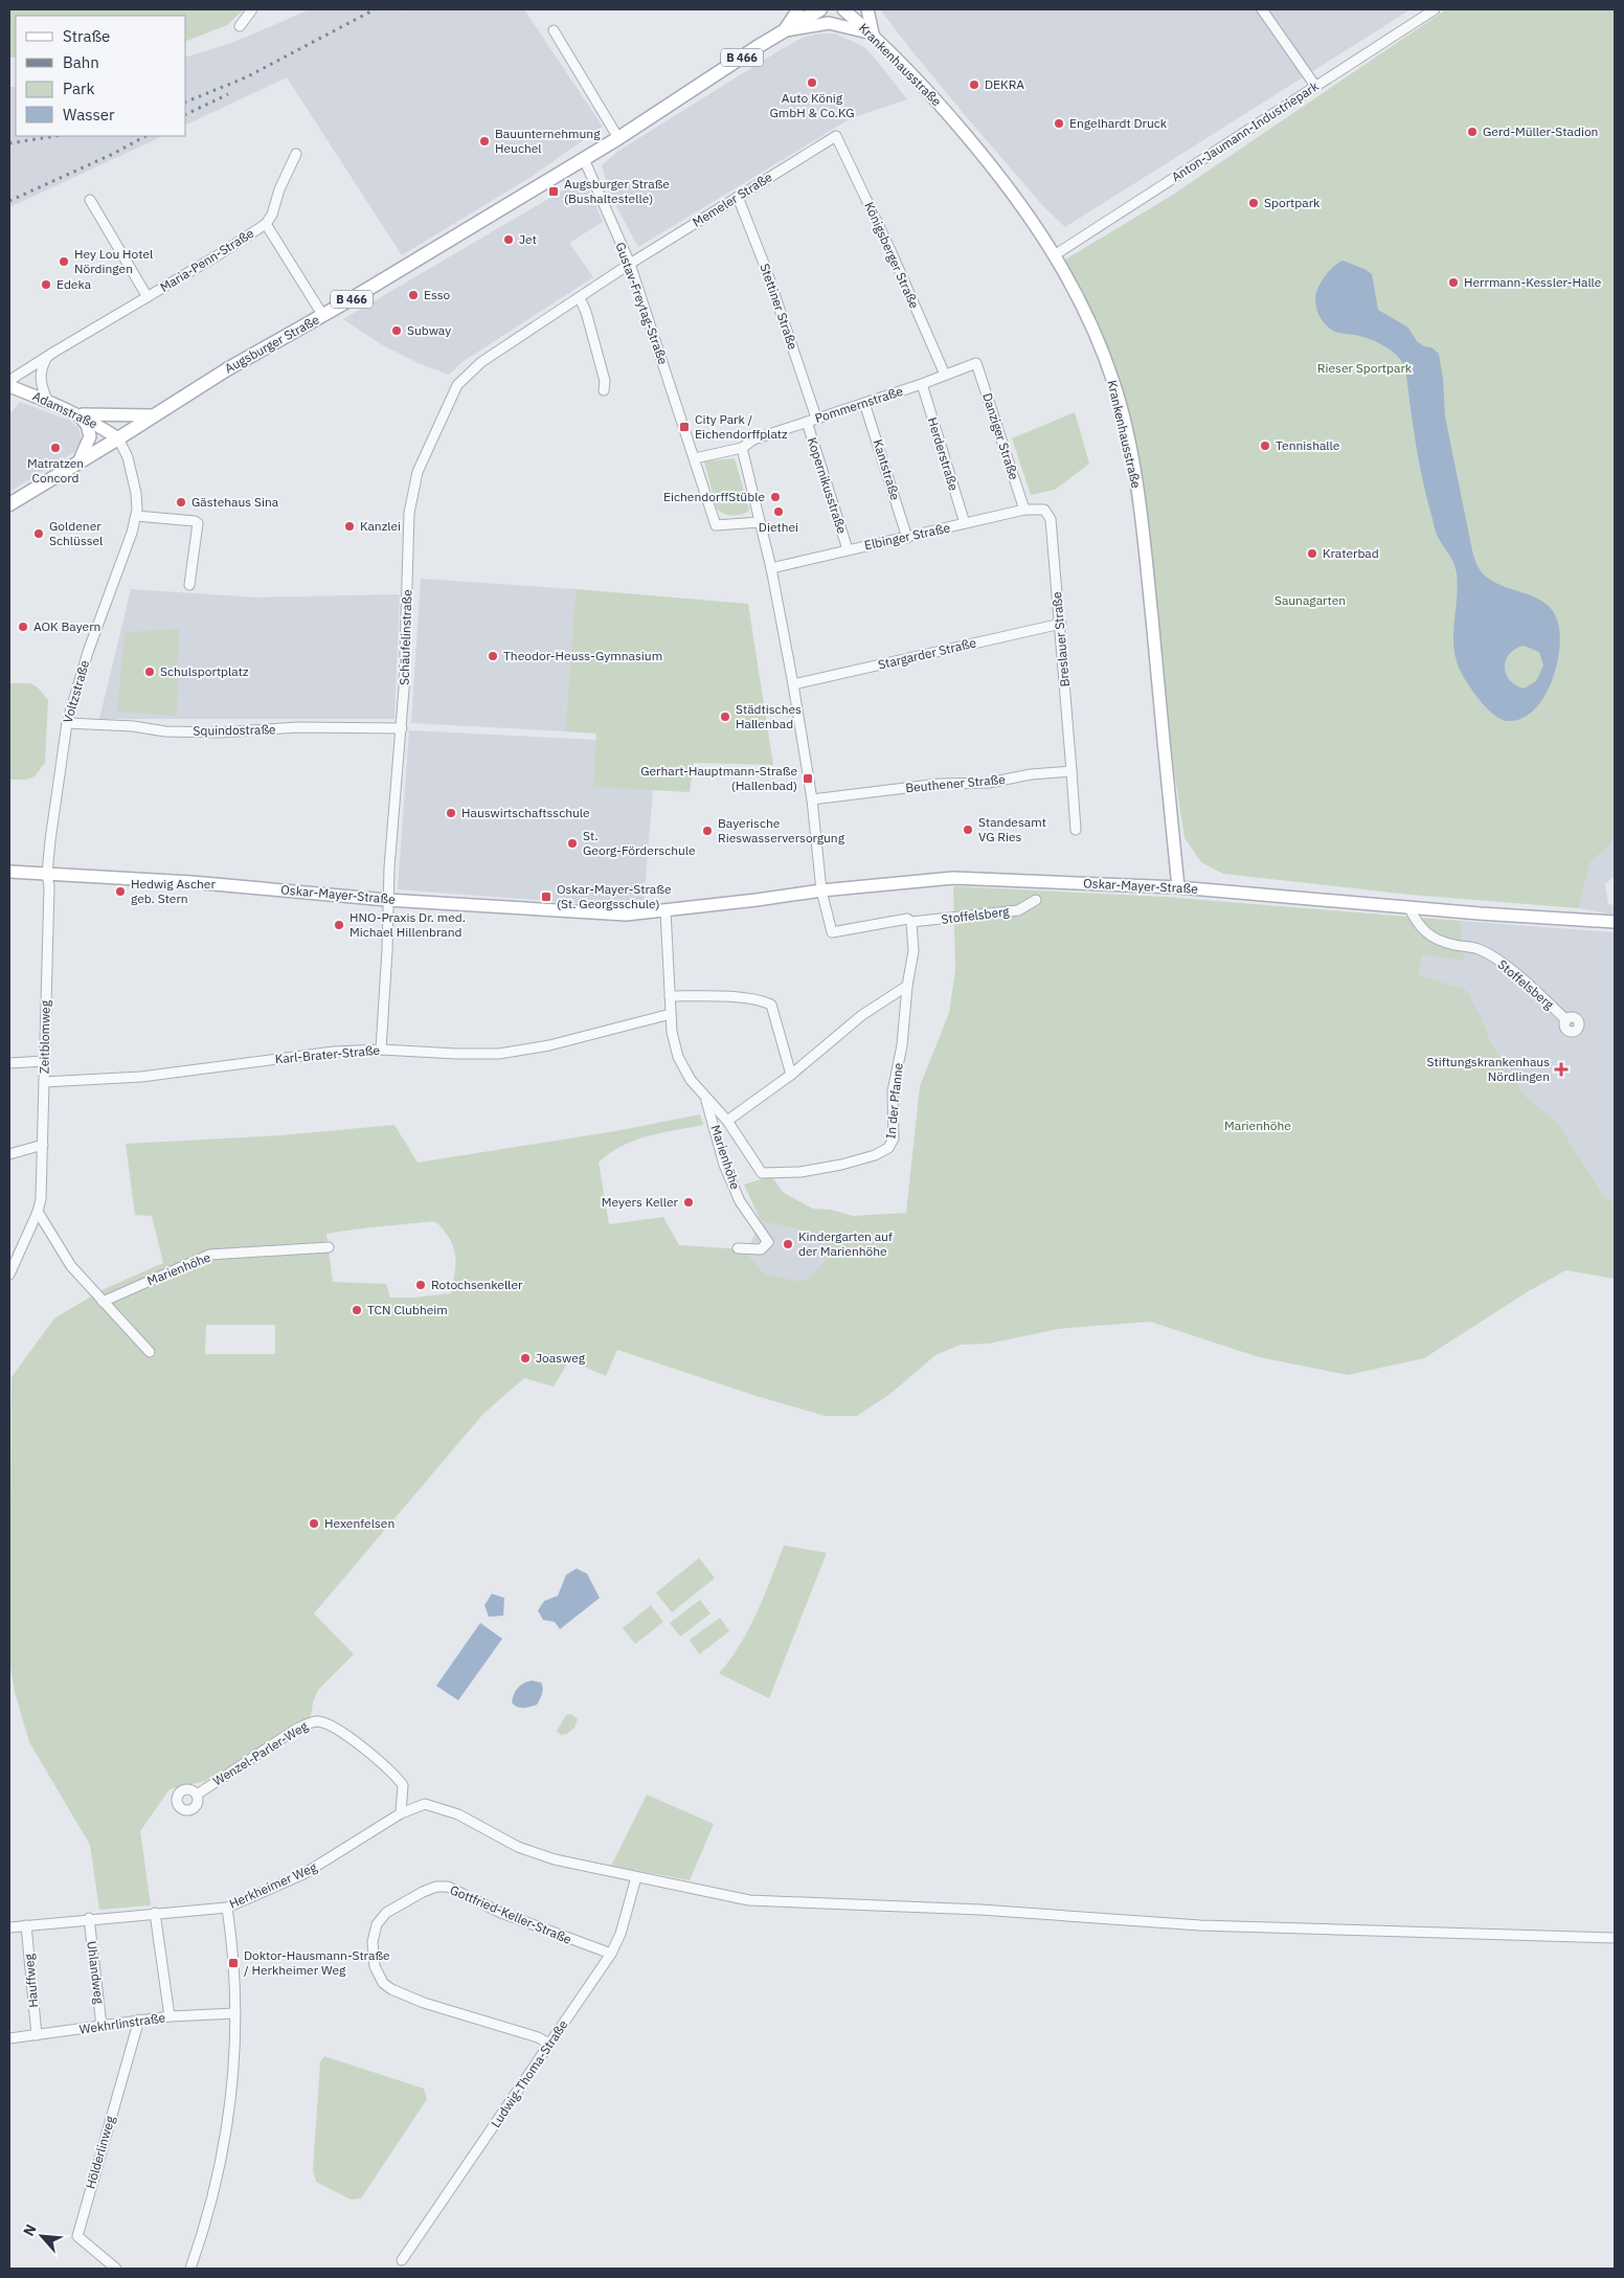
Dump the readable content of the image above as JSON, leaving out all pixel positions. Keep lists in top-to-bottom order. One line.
{"streets":{"main road":["B 466","Krankenhausstraße","Augsburger Straße","Adamstraße","Oskar-Mayer-Straße"],"street":["Anton-Jaumann-Industriepark","Memeler Straße","Königsberger Straße","Maria-Penn-Straße","Gustav-Freytag-Straße","Stettiner Straße","Pommernstraße","Danziger Straße","Herderstraße","Kantstraße","Kopernikusstraße","Elbinger Straße","Schäufelinstraße","Breslauer Straße","Stargarder Straße","Voltzstraße","Squindostraße","Beuthener Straße","Stoffelsberg","Zeitblomweg","Karl-Brater-Straße","In der Pfanne","Marienhöhe","Wenzel-Parler-Weg","Herkheimer Weg","Gottfried-Keller-Straße","Uhlandweg","Hauffweg","Wekhrlinstraße","Ludwig-Thoma-Straße","Hölderlinweg"]},"crossings":[["B 466","Augsburger Straße"],["B 466","Adamstraße"],["Krankenhausstraße","Anton-Jaumann-Industriepark"],["Krankenhausstraße","Oskar-Mayer-Straße"],["Memeler Straße","Königsberger Straße"],["Memeler Straße","Gustav-Freytag-Straße"],["Memeler Straße","Stettiner Straße"],["Memeler Straße","Schäufelinstraße"],["Königsberger Straße","Pommernstraße"],["Maria-Penn-Straße","Augsburger Straße"],["Maria-Penn-Straße","Adamstraße"],["Gustav-Freytag-Straße","Augsburger Straße"],["Gustav-Freytag-Straße","Pommernstraße"],["Gustav-Freytag-Straße","Schäufelinstraße"],["Stettiner Straße","Pommernstraße"],["Augsburger Straße","Adamstraße"],["Augsburger Straße","Voltzstraße"],["Pommernstraße","Danziger Straße"],["Pommernstraße","Herderstraße"],["Pommernstraße","Kantstraße"],["Pommernstraße","Kopernikusstraße"],["Adamstraße","Voltzstraße"],["Danziger Straße","Elbinger Straße"],["Herderstraße","Elbinger Straße"],["Kantstraße","Elbinger Straße"],["Kopernikusstraße","Elbinger Straße"],["Elbinger Straße","Breslauer Straße"],["Schäufelinstraße","Squindostraße"],["Schäufelinstraße","Oskar-Mayer-Straße"],["Schäufelinstraße","Karl-Brater-Straße"],["Breslauer Straße","Stargarder Straße"],["Breslauer Straße","Beuthener Straße"],["Voltzstraße","Squindostraße"],["Voltzstraße","Oskar-Mayer-Straße"],["Voltzstraße","Zeitblomweg"],["Oskar-Mayer-Straße","Stoffelsberg"],["Oskar-Mayer-Straße","Zeitblomweg"],["Oskar-Mayer-Straße","In der Pfanne"],["Stoffelsberg","In der Pfanne"],["Zeitblomweg","Karl-Brater-Straße"],["Karl-Brater-Straße","In der Pfanne"],["In der Pfanne","Marienhöhe"],["Wenzel-Parler-Weg","Herkheimer Weg"],["Herkheimer Weg","Uhlandweg"],["Herkheimer Weg","Hauffweg"],["Herkheimer Weg","Ludwig-Thoma-Straße"],["Gottfried-Keller-Straße","Ludwig-Thoma-Straße"],["Uhlandweg","Wekhrlinstraße"],["Hauffweg","Wekhrlinstraße"],["Wekhrlinstraße","Hölderlinweg"]],"parks":["Rieser Sportpark","Saunagarten","Marienhöhe"],"places":{"other":["Auto König GmbH & Co.KG","DEKRA","Engelhardt Druck","Gerd-Müller-Stadion","Bauunternehmung Heuchel","Sportpark","Jet","Hey Lou Hotel Nördingen","Herrmann-Kessler-Halle","Edeka","Esso","Subway","Tennishalle","Matratzen Concord","EichendorffStüble","Gästehaus Sina","Diethei","Kanzlei","Goldener Schlüssel","Kraterbad","AOK Bayern","Theodor-Heuss-Gymnasium","Schulsportplatz","Städtisches Hallenbad","Hauswirtschaftsschule","Standesamt VG Ries","Bayerische Rieswasserversorgung","St. Georg-Förderschule","Hedwig Ascher geb. Stern","HNO-Praxis Dr. med. Michael Hillenbrand","Meyers Keller","Kindergarten auf der Marienhöhe","Rotochsenkeller","TCN Clubheim","Joasweg","Hexenfelsen"],"transit":["Augsburger Straße (Bushaltestelle)","City Park / Eichendorffplatz","Gerhart-Hauptmann-Straße (Hallenbad)","Oskar-Mayer-Straße (St. Georgsschule)","Doktor-Hausmann-Straße / Herkheimer Weg"],"health":["Stiftungskrankenhaus Nördlingen"]},"legend":["Straße","Bahn","Park","Wasser"],"north":"top left"}
